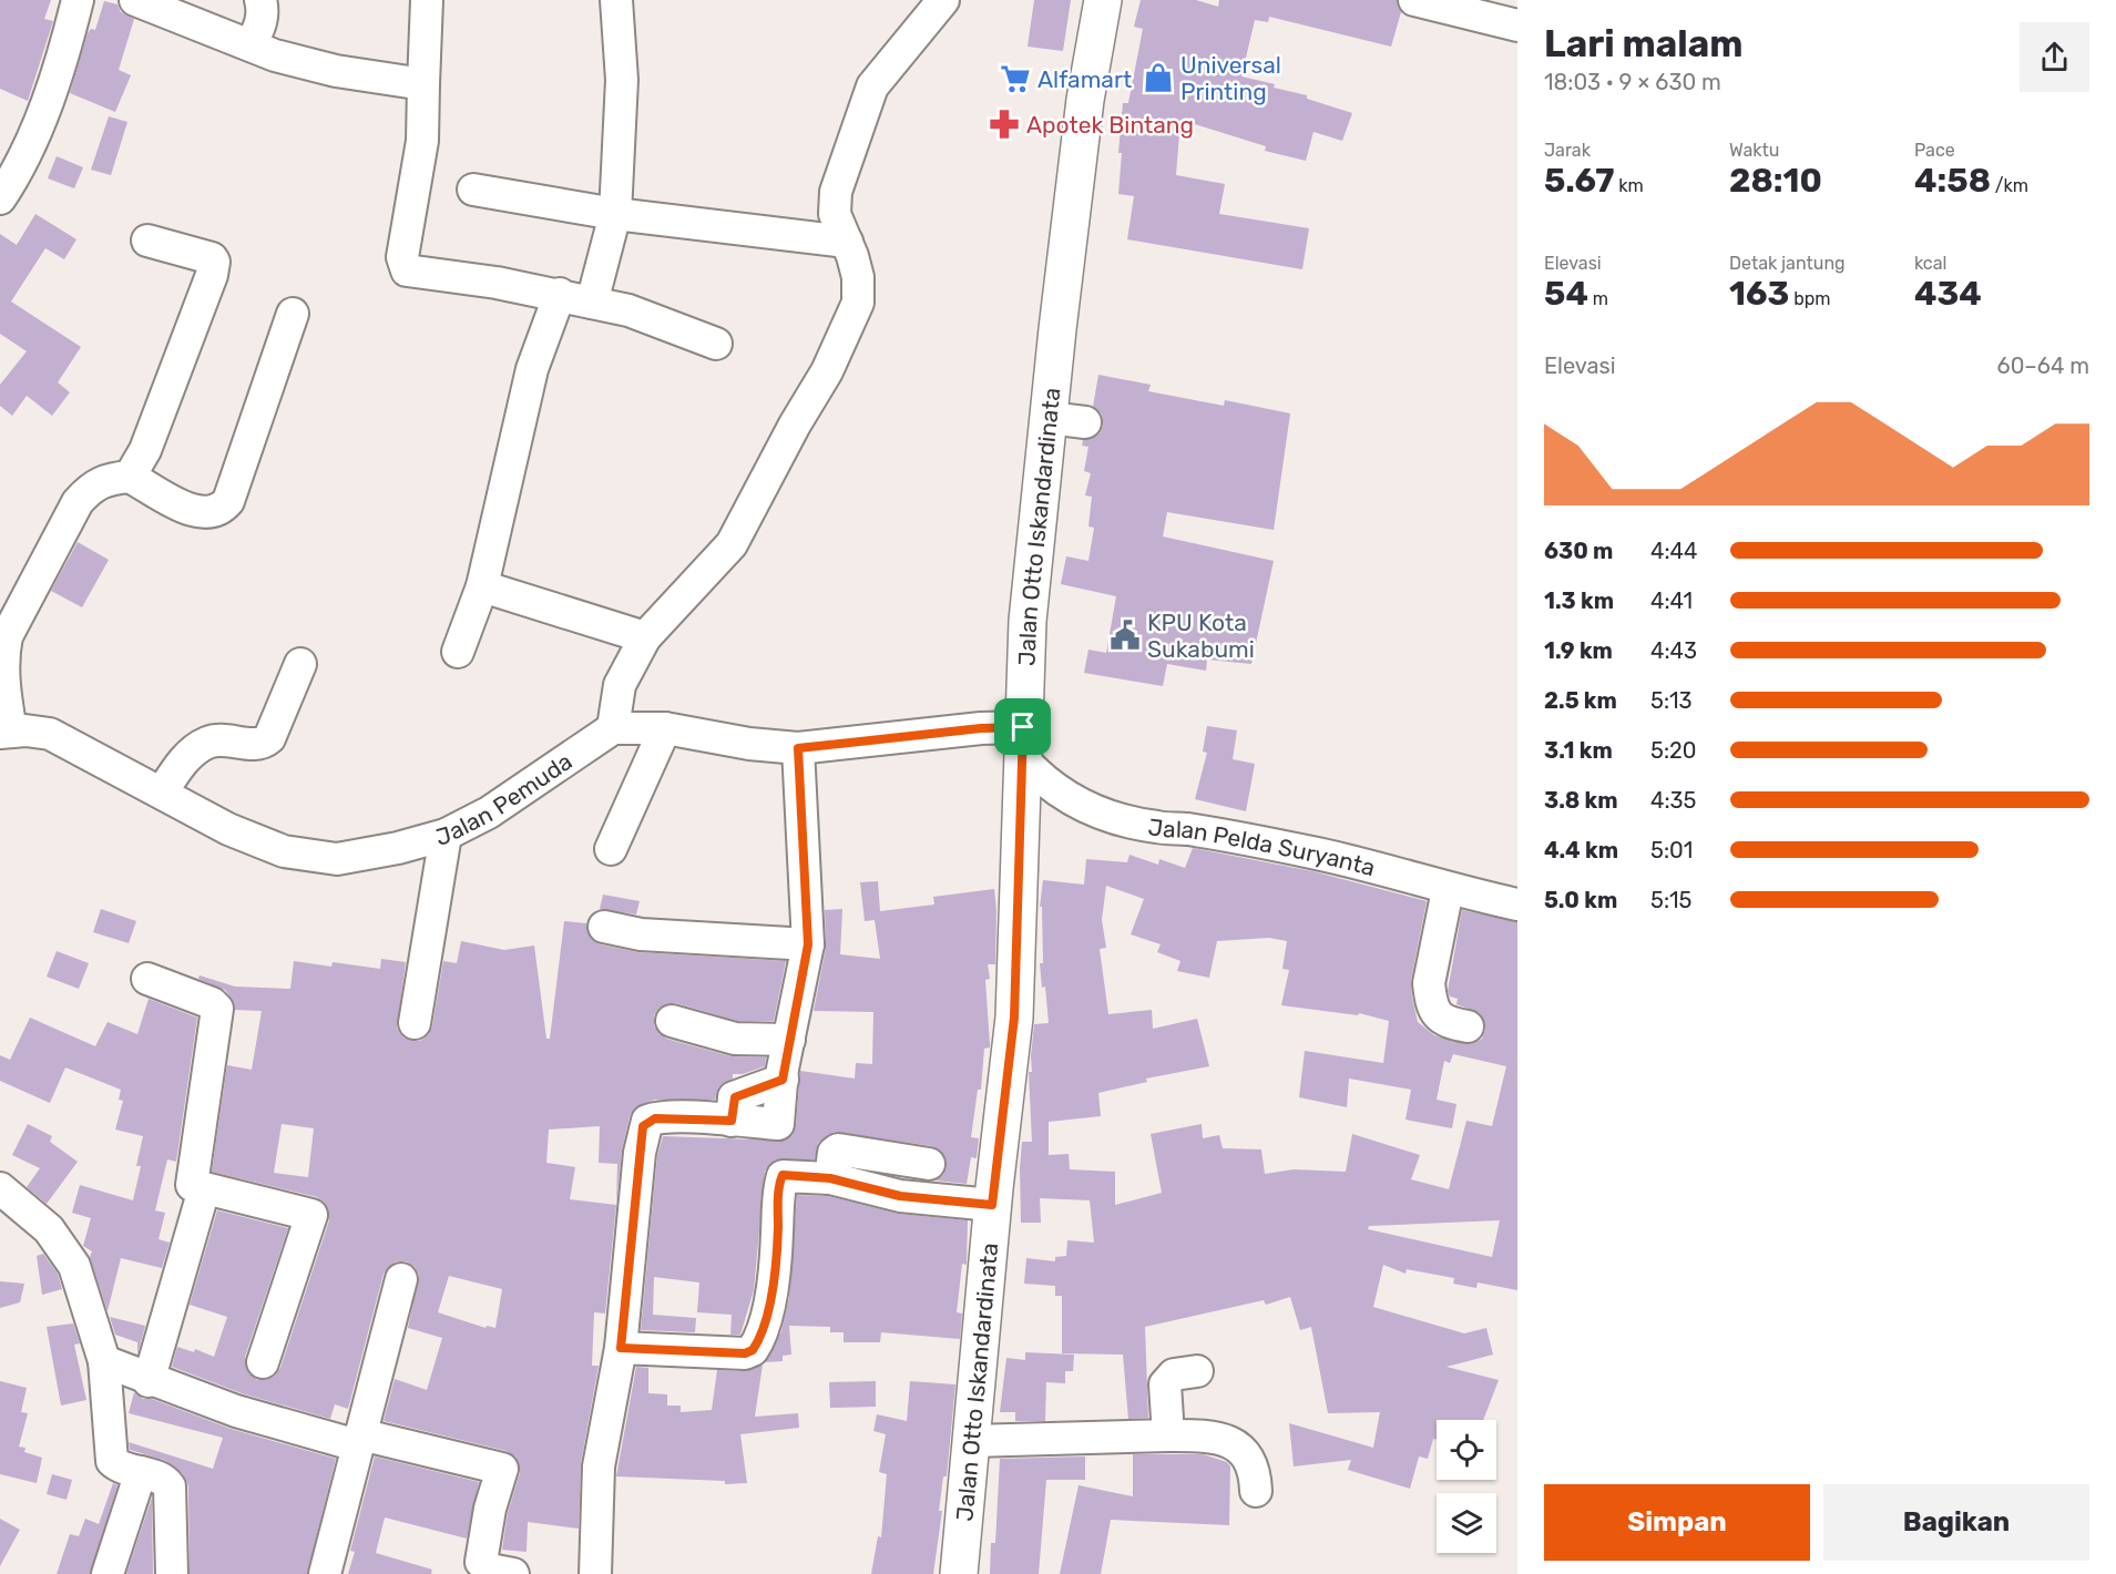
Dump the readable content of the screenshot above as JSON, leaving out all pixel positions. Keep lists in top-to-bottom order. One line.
{"streets":{"main road":["Jalan Otto Iskandardinata"],"street":["Jalan Pemuda","Jalan Pelda Suryanta"]},"crossings":[["Jalan Otto Iskandardinata","Jalan Pelda Suryanta"]],"places":{"shop":["Universal Printing"],"supermarket":["Alfamart"],"pharmacy":["Apotek Bintang"],"public building":["KPU Kota Sukabumi"]},"page":{"heading":["Lari malam","18:03 · 9 × 630 m"],"stats":[["Jarak","5.67 km"],["Waktu","28:10"],["Pace","4:58 /km"],["Elevasi","54 m"],["Detak jantung","163 bpm"],["kcal","434"]],"chart":["Elevasi","60–64 m"],"list":[{"name":"630 m","note":"4:44"},{"name":"1.3 km","note":"4:41"},{"name":"1.9 km","note":"4:43"},{"name":"2.5 km","note":"5:13"},{"name":"3.1 km","note":"5:20"},{"name":"3.8 km","note":"4:35"},{"name":"4.4 km","note":"5:01"},{"name":"5.0 km","note":"5:15"}],"buttons":["Simpan","Bagikan"]}}
